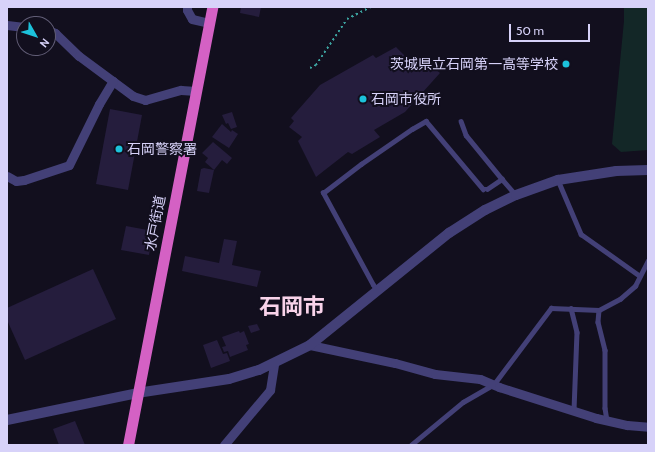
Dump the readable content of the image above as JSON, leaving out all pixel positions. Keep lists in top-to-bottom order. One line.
{"streets":{"highway":["水戸街道"]},"districts":["石岡市"],"places":["茨城県立石岡第一高等学校","石岡市役所","石岡警察署"],"scale_bar":"50 m","north":"bottom right"}
